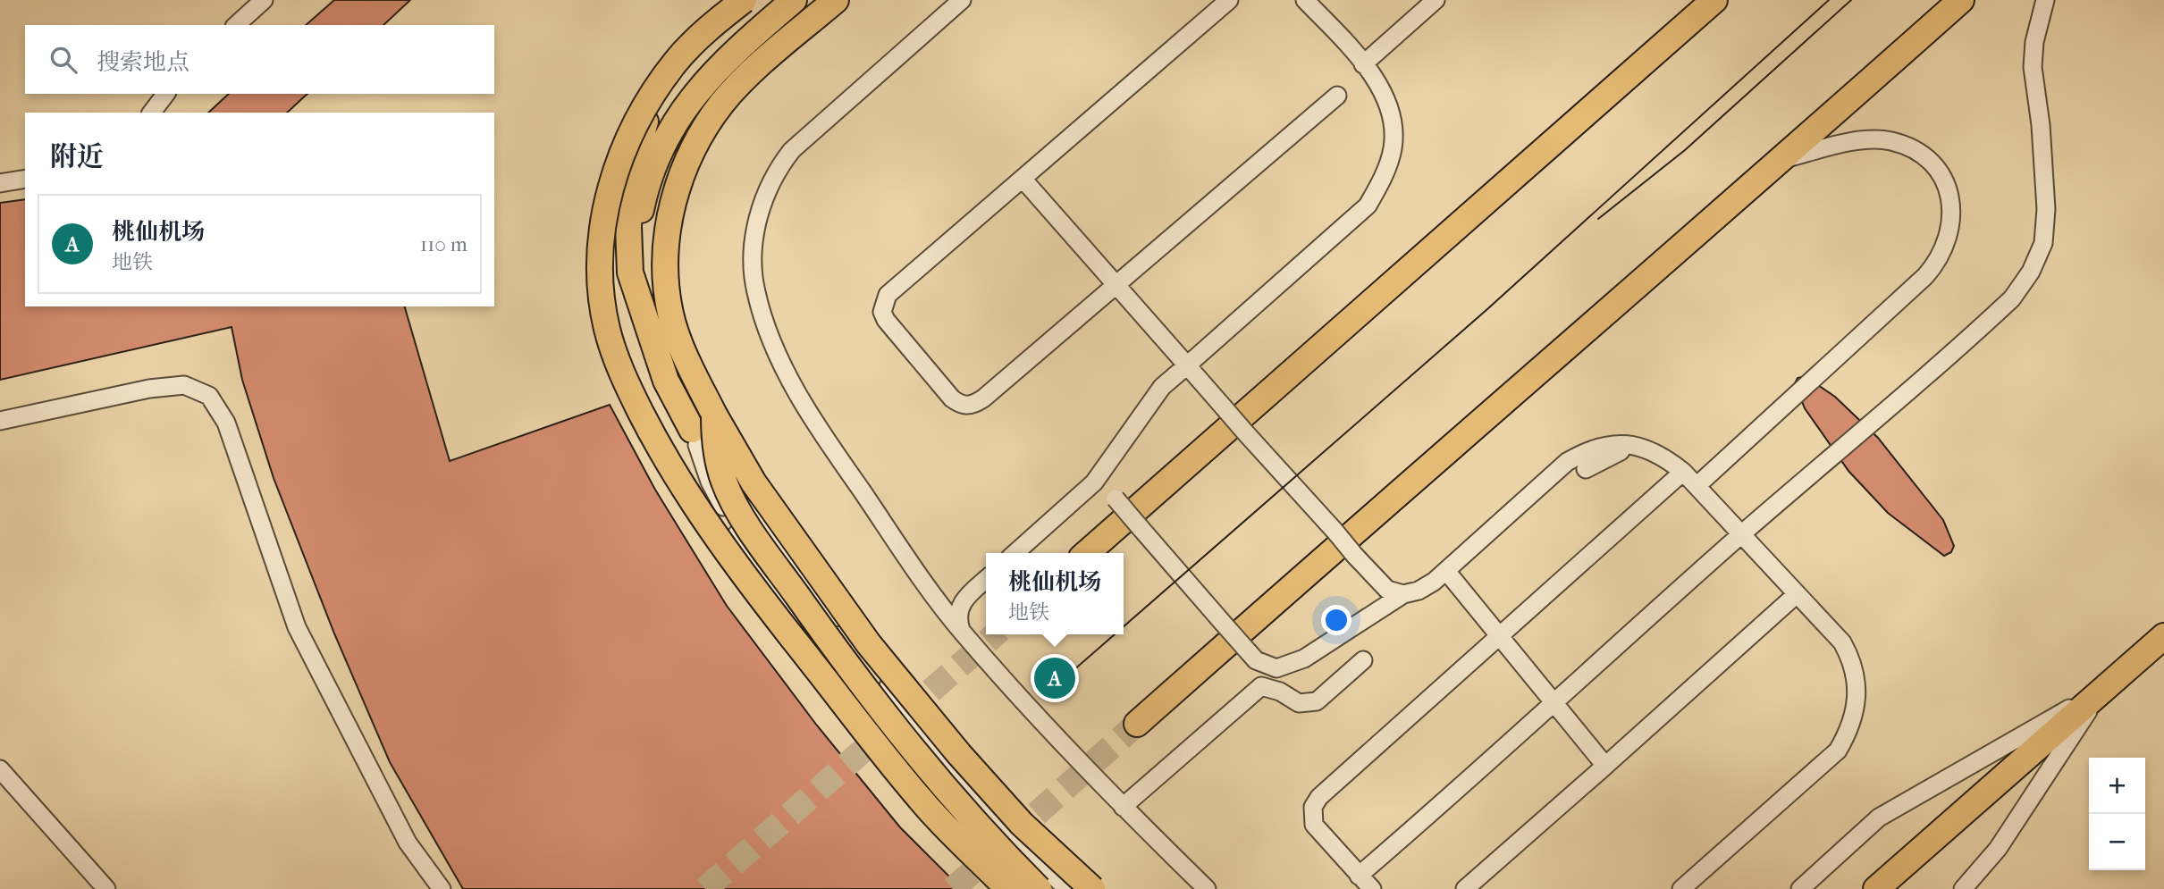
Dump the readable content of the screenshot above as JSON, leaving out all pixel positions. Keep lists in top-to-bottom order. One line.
{"page":{"search":"搜索地点","heading":"附近","list":[{"mark":"A","name":"桃仙机场","note":"地铁","value":"110 m"}],"popup":["桃仙机场","地铁"],"pins":"A","map_buttons":["+","−"]}}
